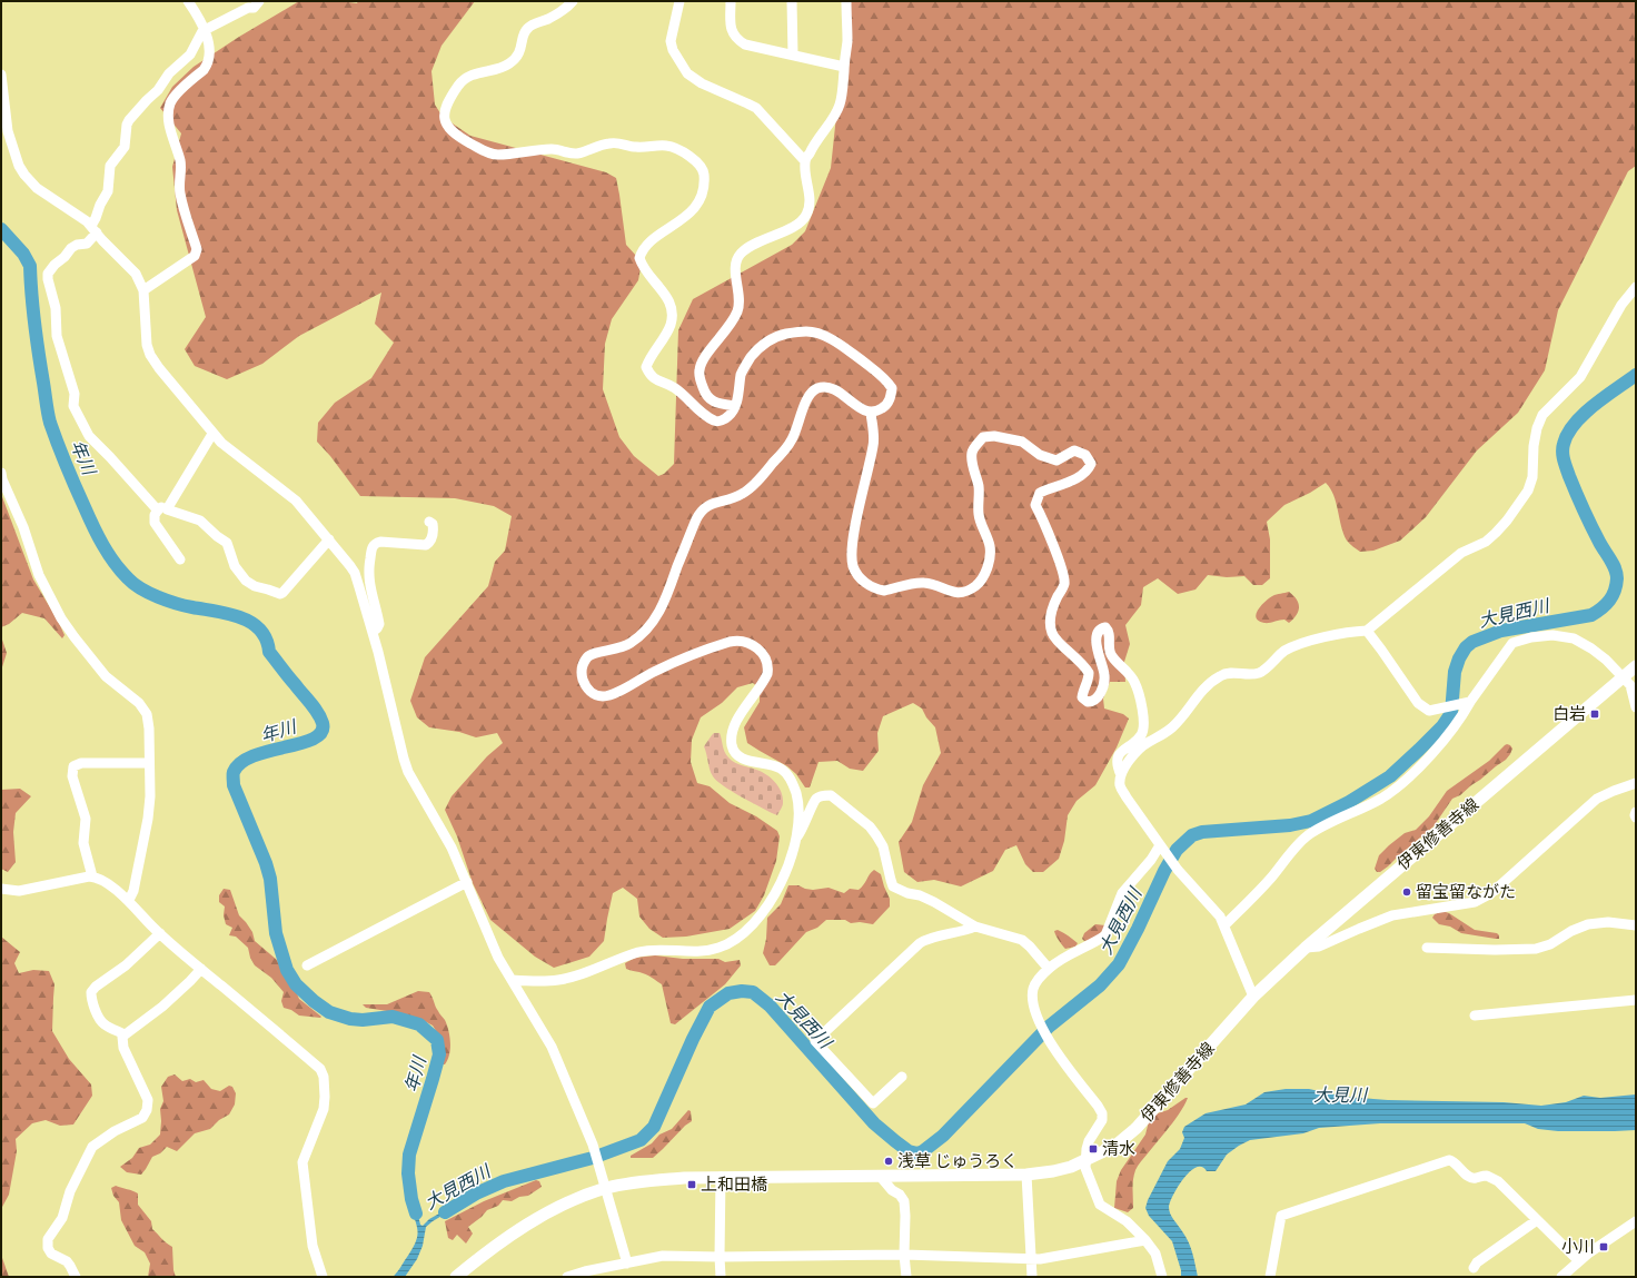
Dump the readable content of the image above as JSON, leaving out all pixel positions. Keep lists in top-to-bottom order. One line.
{"streets":{"main road":["伊東修善寺線"]},"water":["年川","大見西川","大見川"],"places":{"transit":["白岩","清水","上和田橋","小川"],"other":["留宝留ながた","浅草 じゅうろく"]}}
